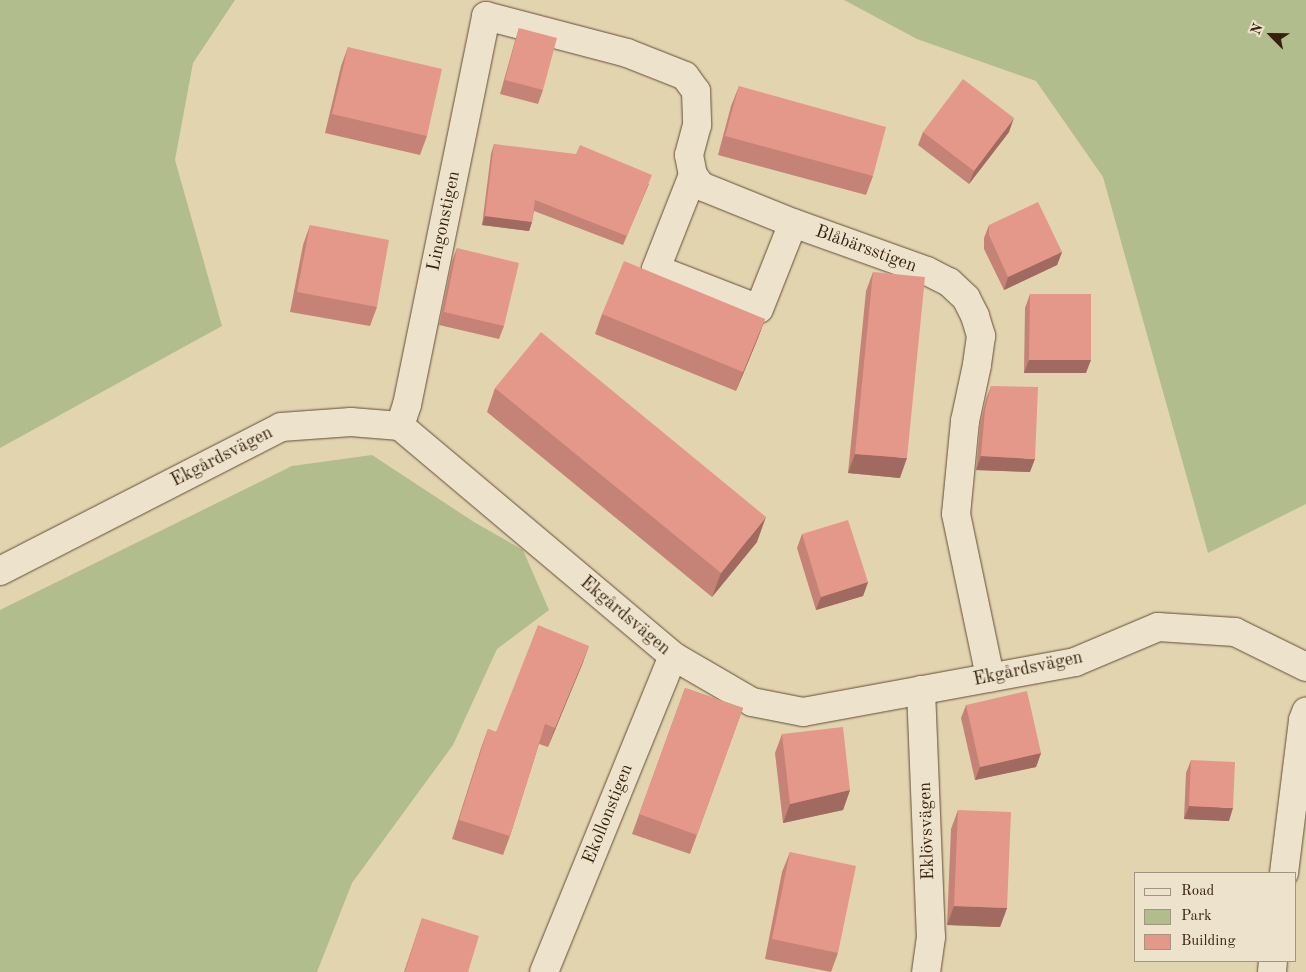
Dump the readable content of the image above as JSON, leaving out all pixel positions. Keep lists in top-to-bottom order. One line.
{"streets":{"street":["Lingonstigen","Blåbärsstigen","Ekgårdsvägen","Ekollonstigen","Eklövsvägen"]},"crossings":[["Lingonstigen","Blåbärsstigen"],["Lingonstigen","Ekgårdsvägen"],["Blåbärsstigen","Ekgårdsvägen"],["Ekgårdsvägen","Ekollonstigen"],["Ekgårdsvägen","Eklövsvägen"]],"legend":["Road","Park","Building"],"north":"top left"}
